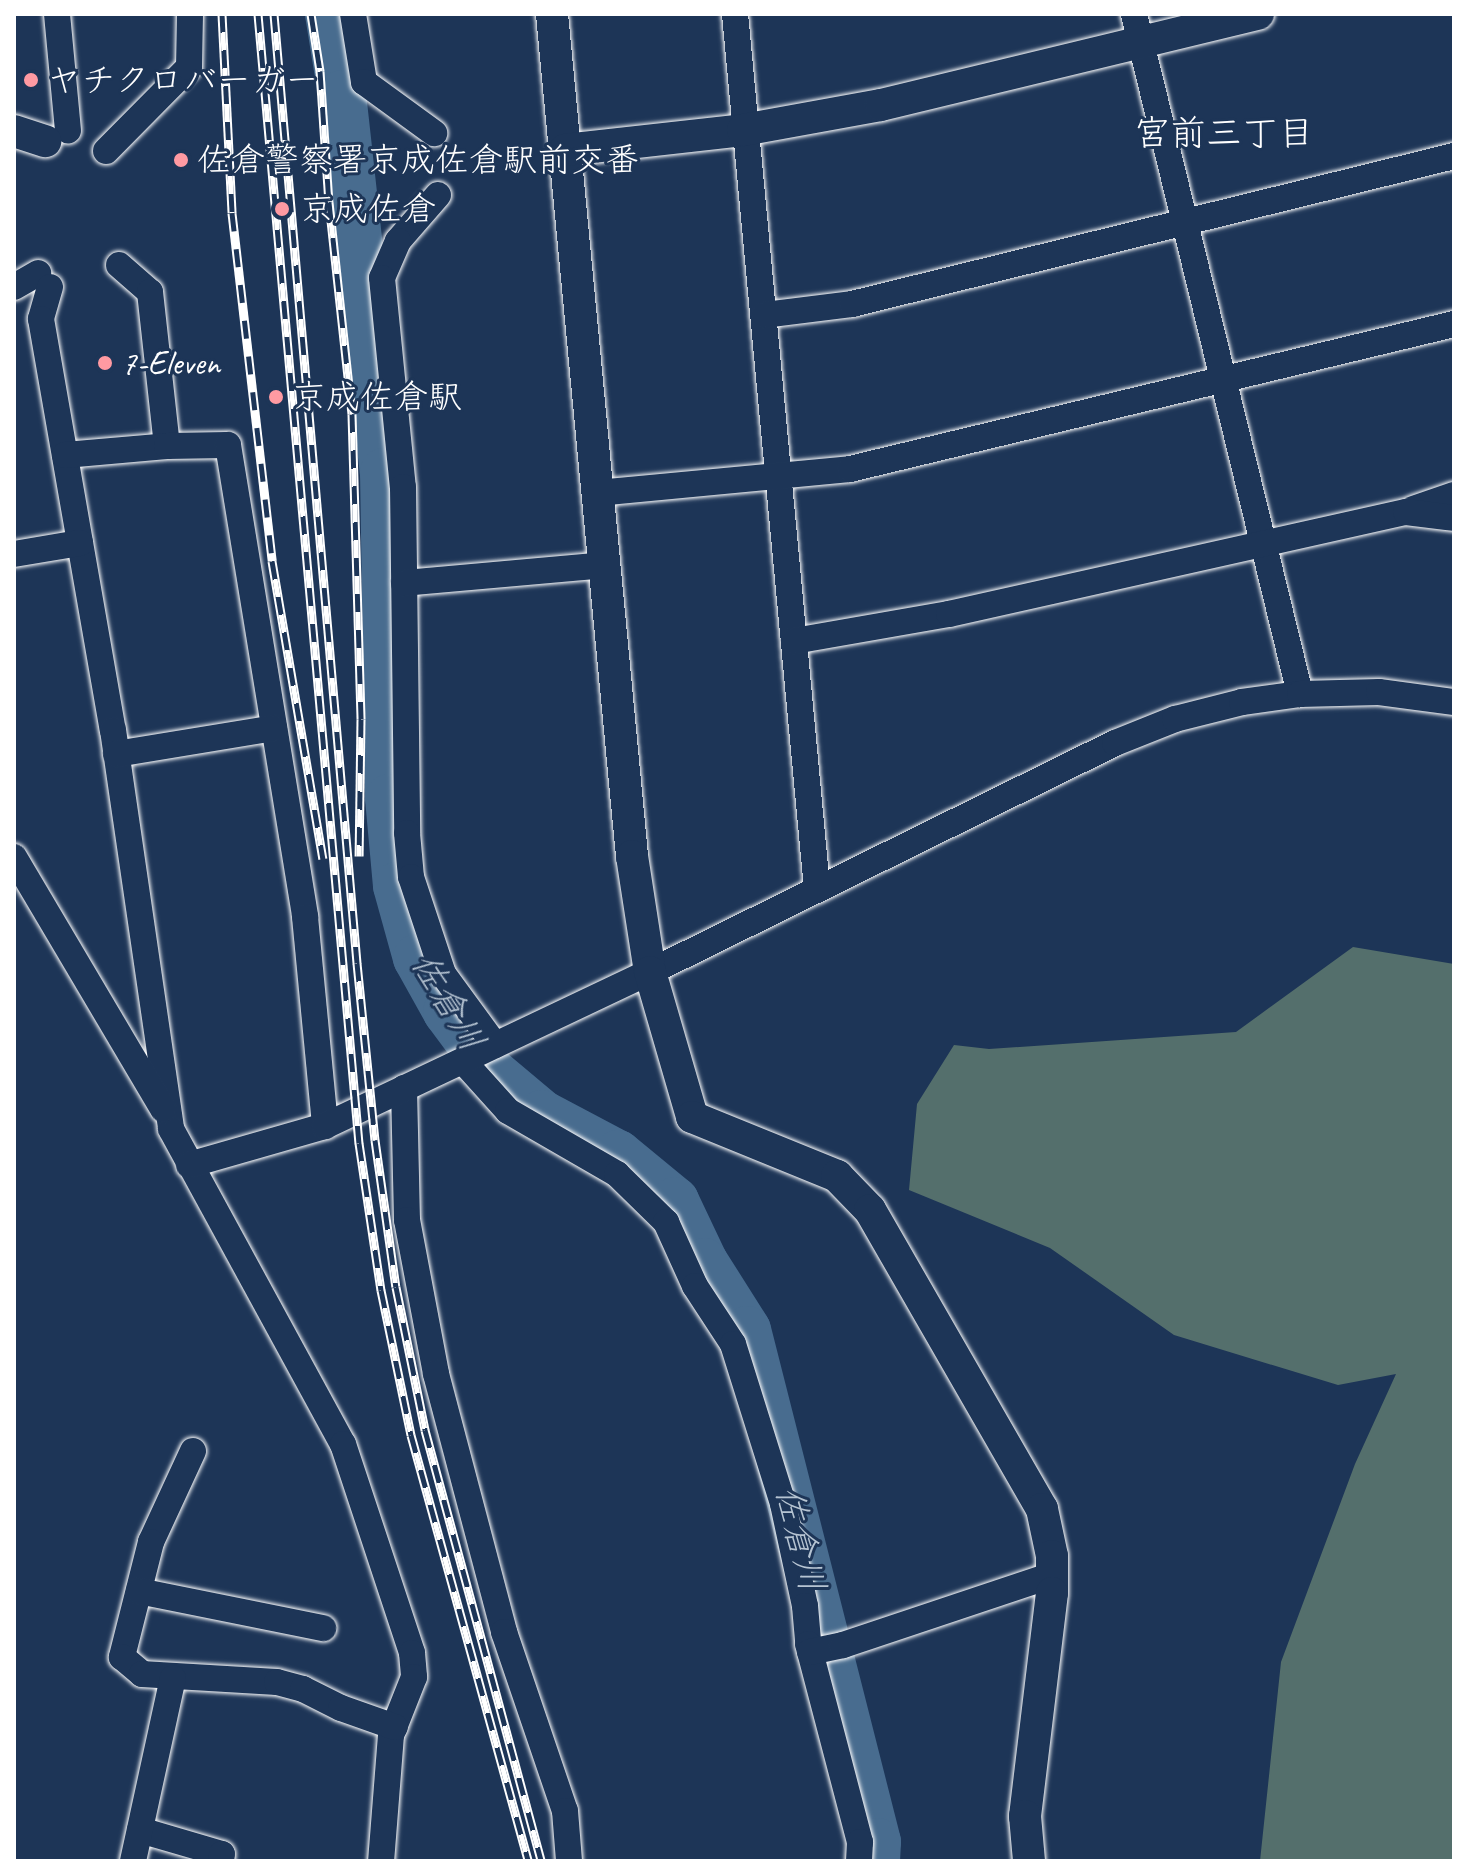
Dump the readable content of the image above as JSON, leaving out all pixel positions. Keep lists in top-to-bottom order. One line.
{"districts":["宮前三丁目"],"water":["佐倉川"],"places":["ヤチクロバーガー","佐倉警察署京成佐倉駅前交番","京成佐倉","7-Eleven","京成佐倉駅"]}
